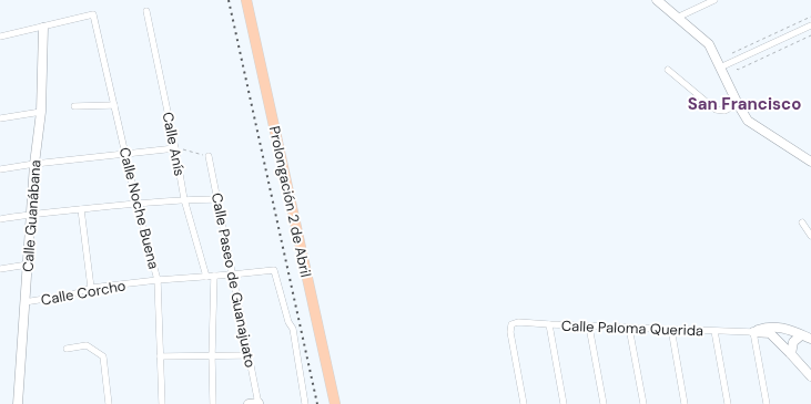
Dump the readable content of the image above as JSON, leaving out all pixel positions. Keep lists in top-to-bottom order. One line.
{"streets":{"main road":["Prolongación 2 de Abril"],"street":["Calle Anís","Calle Noche Buena","Calle Guanábana","Calle Paseo de Guanajuato","Calle Corcho","Calle Paloma Querida"]},"crossings":[["Calle Anís","Calle Corcho"],["Calle Noche Buena","Calle Guanábana"],["Calle Noche Buena","Calle Corcho"],["Calle Guanábana","Calle Corcho"],["Calle Paseo de Guanajuato","Calle Corcho"]],"districts":["San Francisco"]}
